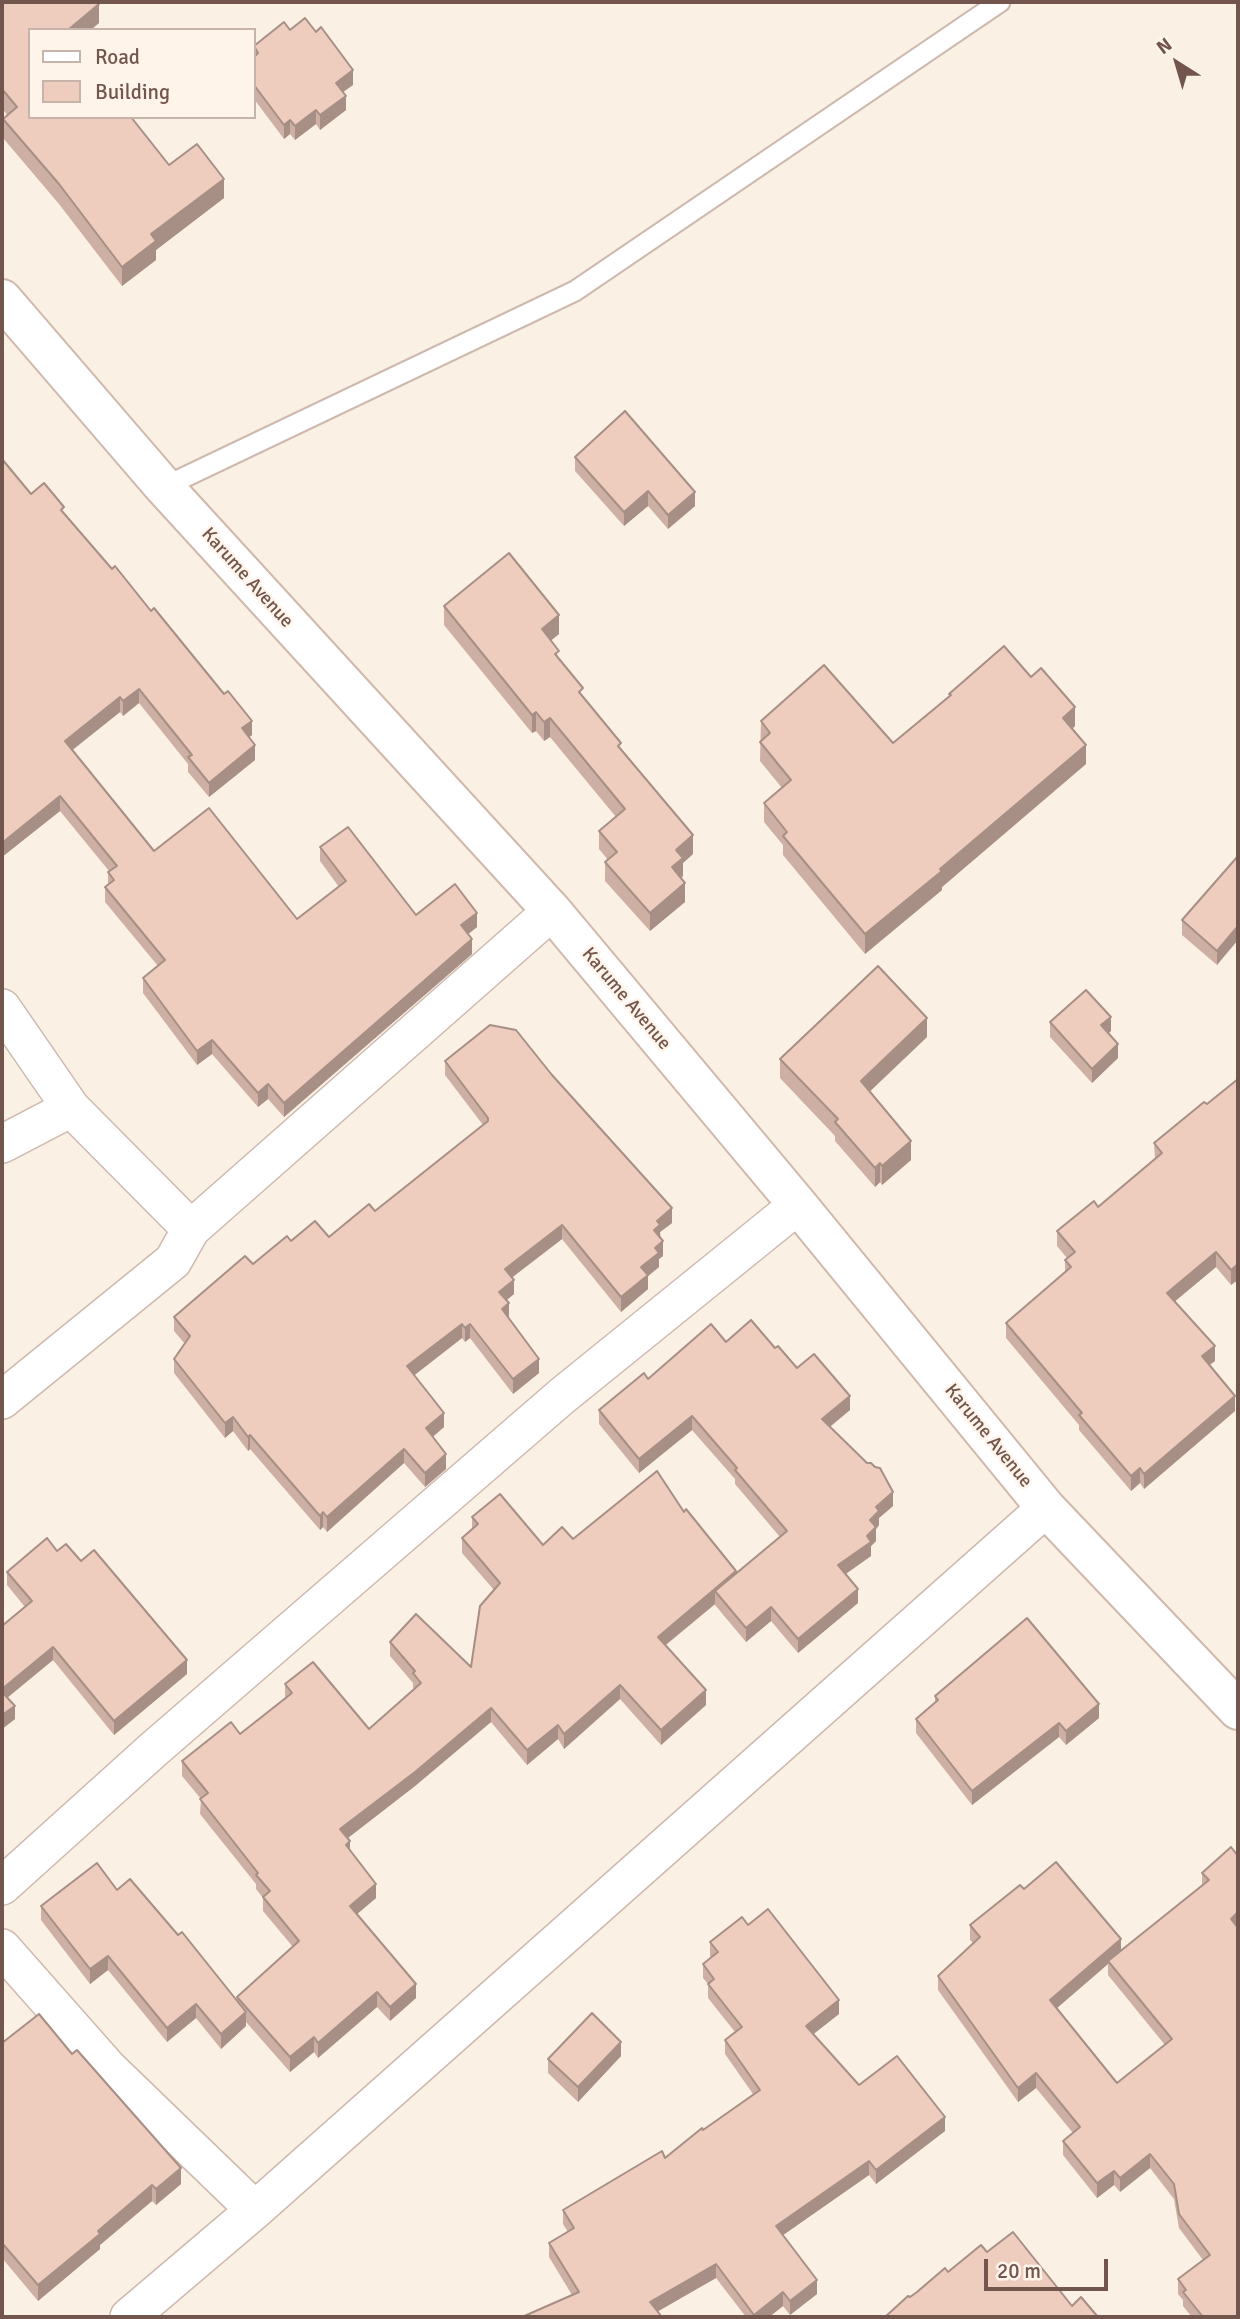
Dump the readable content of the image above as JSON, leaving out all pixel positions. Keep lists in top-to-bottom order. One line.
{"streets":{"main road":["Karume Avenue"]},"legend":["Road","Building"],"scale_bar":"20 m","north":"top left"}
